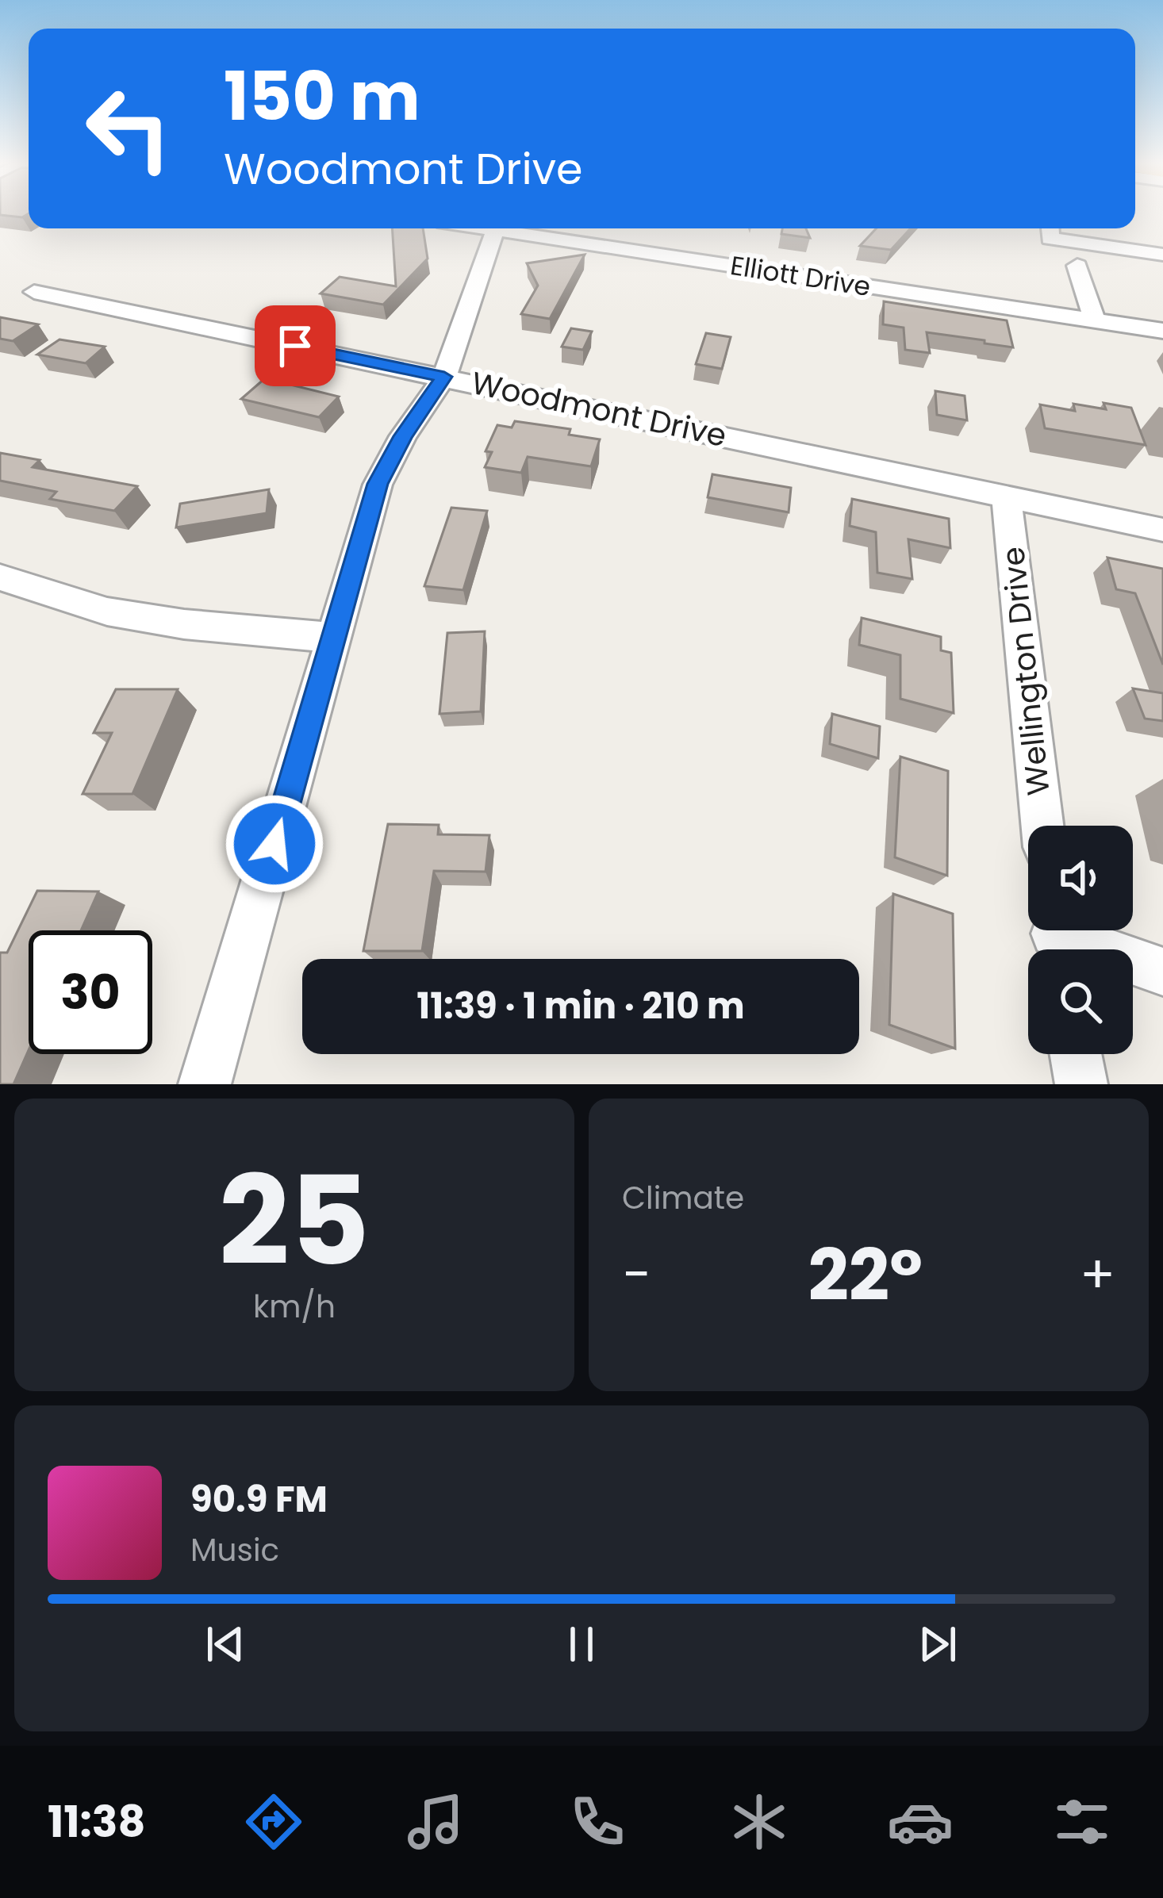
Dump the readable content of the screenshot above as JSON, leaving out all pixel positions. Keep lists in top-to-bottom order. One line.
{"streets":{"street":["Elliott Drive","Woodmont Drive","Wellington Drive"]},"crossings":[["Woodmont Drive","Wellington Drive"]],"page":{"turn":["150 m","Woodmont Drive"],"limit":"30","trip":"11:39 · 1 min · 210 m","tile":[["25","km/h"],"Climate"],"heat":["−","22°","+"],"song":["90.9 FM","Music"],"tabs":"11:38"}}
